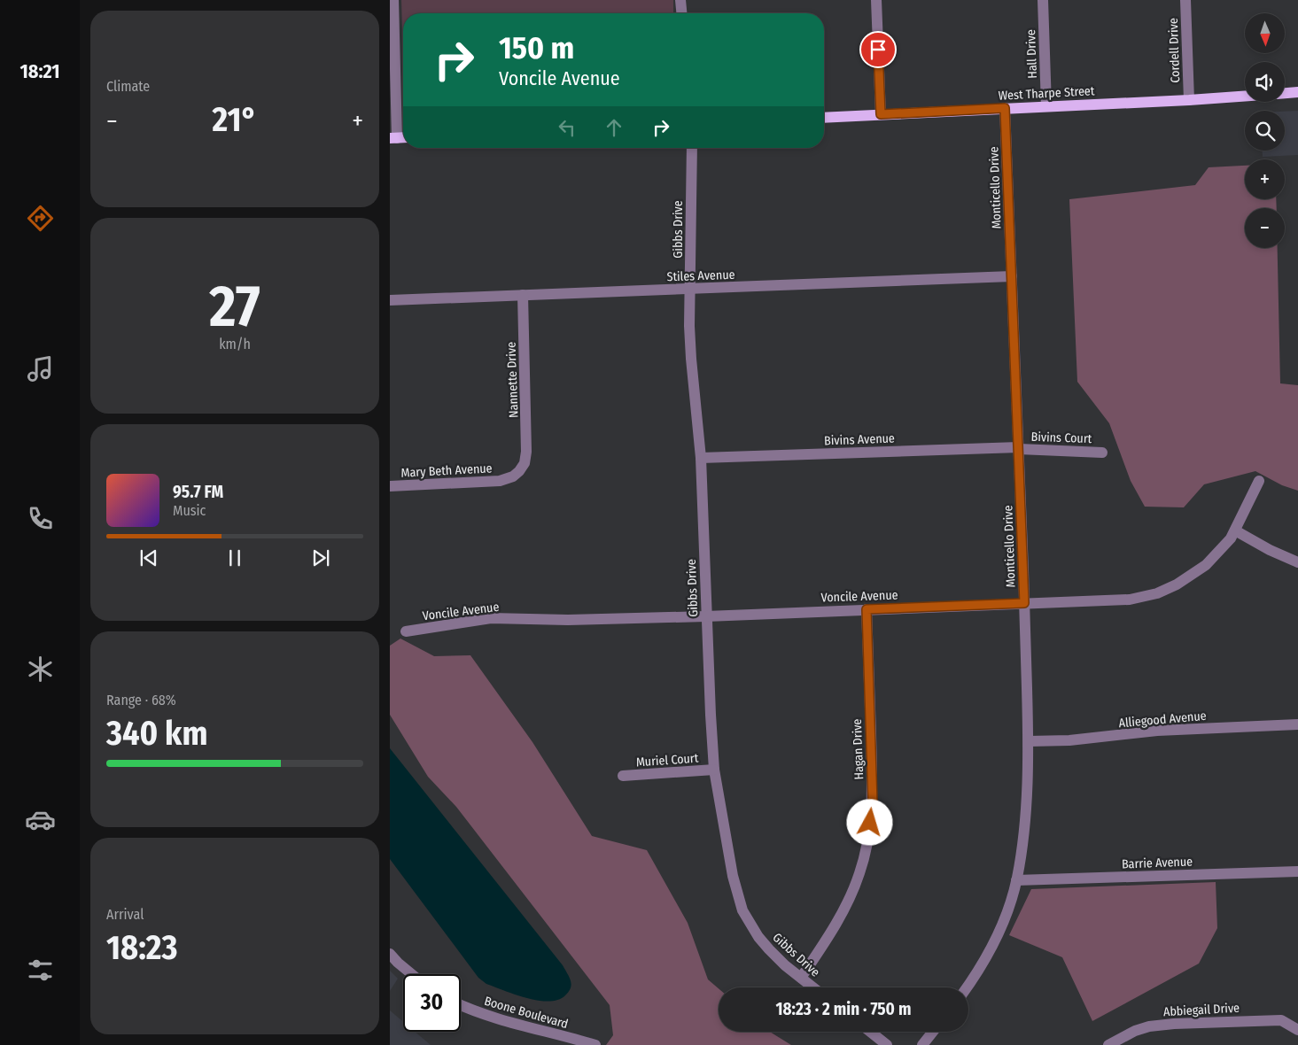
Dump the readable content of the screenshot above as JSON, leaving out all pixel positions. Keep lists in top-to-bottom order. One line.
{"streets":{"main road":["West Tharpe Street"],"street":["Cordell Drive","Hall Drive","Monticello Drive","Gibbs Drive","Stiles Avenue","Nannette Drive","Bivins Court","Bivins Avenue","Mary Beth Avenue","Voncile Avenue","Alliegood Avenue","Hagan Drive","Muriel Court","Barrie Avenue","Abbiegail Drive","Boone Boulevard"]},"crossings":[["Cordell Drive","West Tharpe Street"],["Hall Drive","West Tharpe Street"],["West Tharpe Street","Monticello Drive"],["Monticello Drive","Stiles Avenue"],["Monticello Drive","Bivins Court"],["Monticello Drive","Bivins Avenue"],["Monticello Drive","Voncile Avenue"],["Monticello Drive","Alliegood Avenue"],["Monticello Drive","Barrie Avenue"],["Gibbs Drive","Stiles Avenue"],["Gibbs Drive","Bivins Avenue"],["Gibbs Drive","Voncile Avenue"],["Gibbs Drive","Hagan Drive"],["Gibbs Drive","Muriel Court"],["Stiles Avenue","Nannette Drive"],["Nannette Drive","Mary Beth Avenue"],["Bivins Court","Bivins Avenue"],["Voncile Avenue","Hagan Drive"]],"north":"bottom","page":{"tabs":"18:21","tile":["Climate",["27","km/h"],["Range · 68%","340 km"],["Arrival","18:23"]],"map_buttons":["+","−"],"turn":["150 m","Voncile Avenue"],"heat":["−","21°","+"],"song":["95.7 FM","Music"],"limit":"30","trip":"18:23 · 2 min · 750 m"}}
